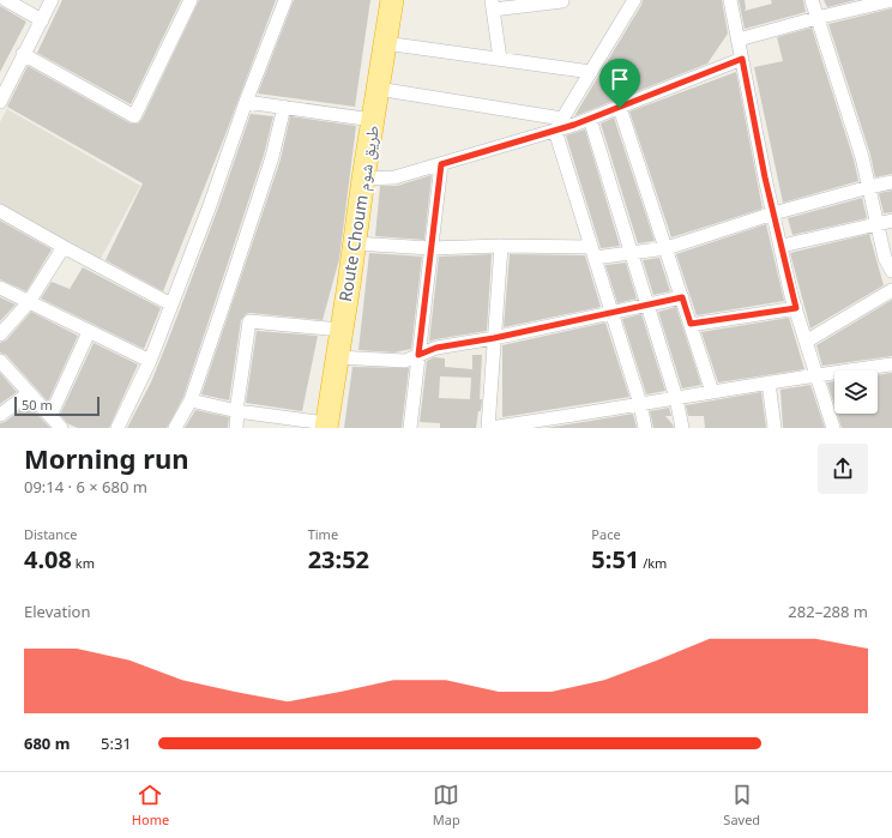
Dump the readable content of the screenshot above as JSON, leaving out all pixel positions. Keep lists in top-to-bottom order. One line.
{"streets":{"highway":["Route Choum طريق شوم"]},"scale_bar":"50 m","page":{"scale":"50 m","heading":["Morning run","09:14 · 6 × 680 m"],"stats":[["Distance","4.08 km"],["Time","23:52"],["Pace","5:51 /km"]],"chart":["Elevation","282–288 m"],"list":[{"name":"680 m","note":"5:31"}],"tabs":["Home","Map","Saved"]}}
